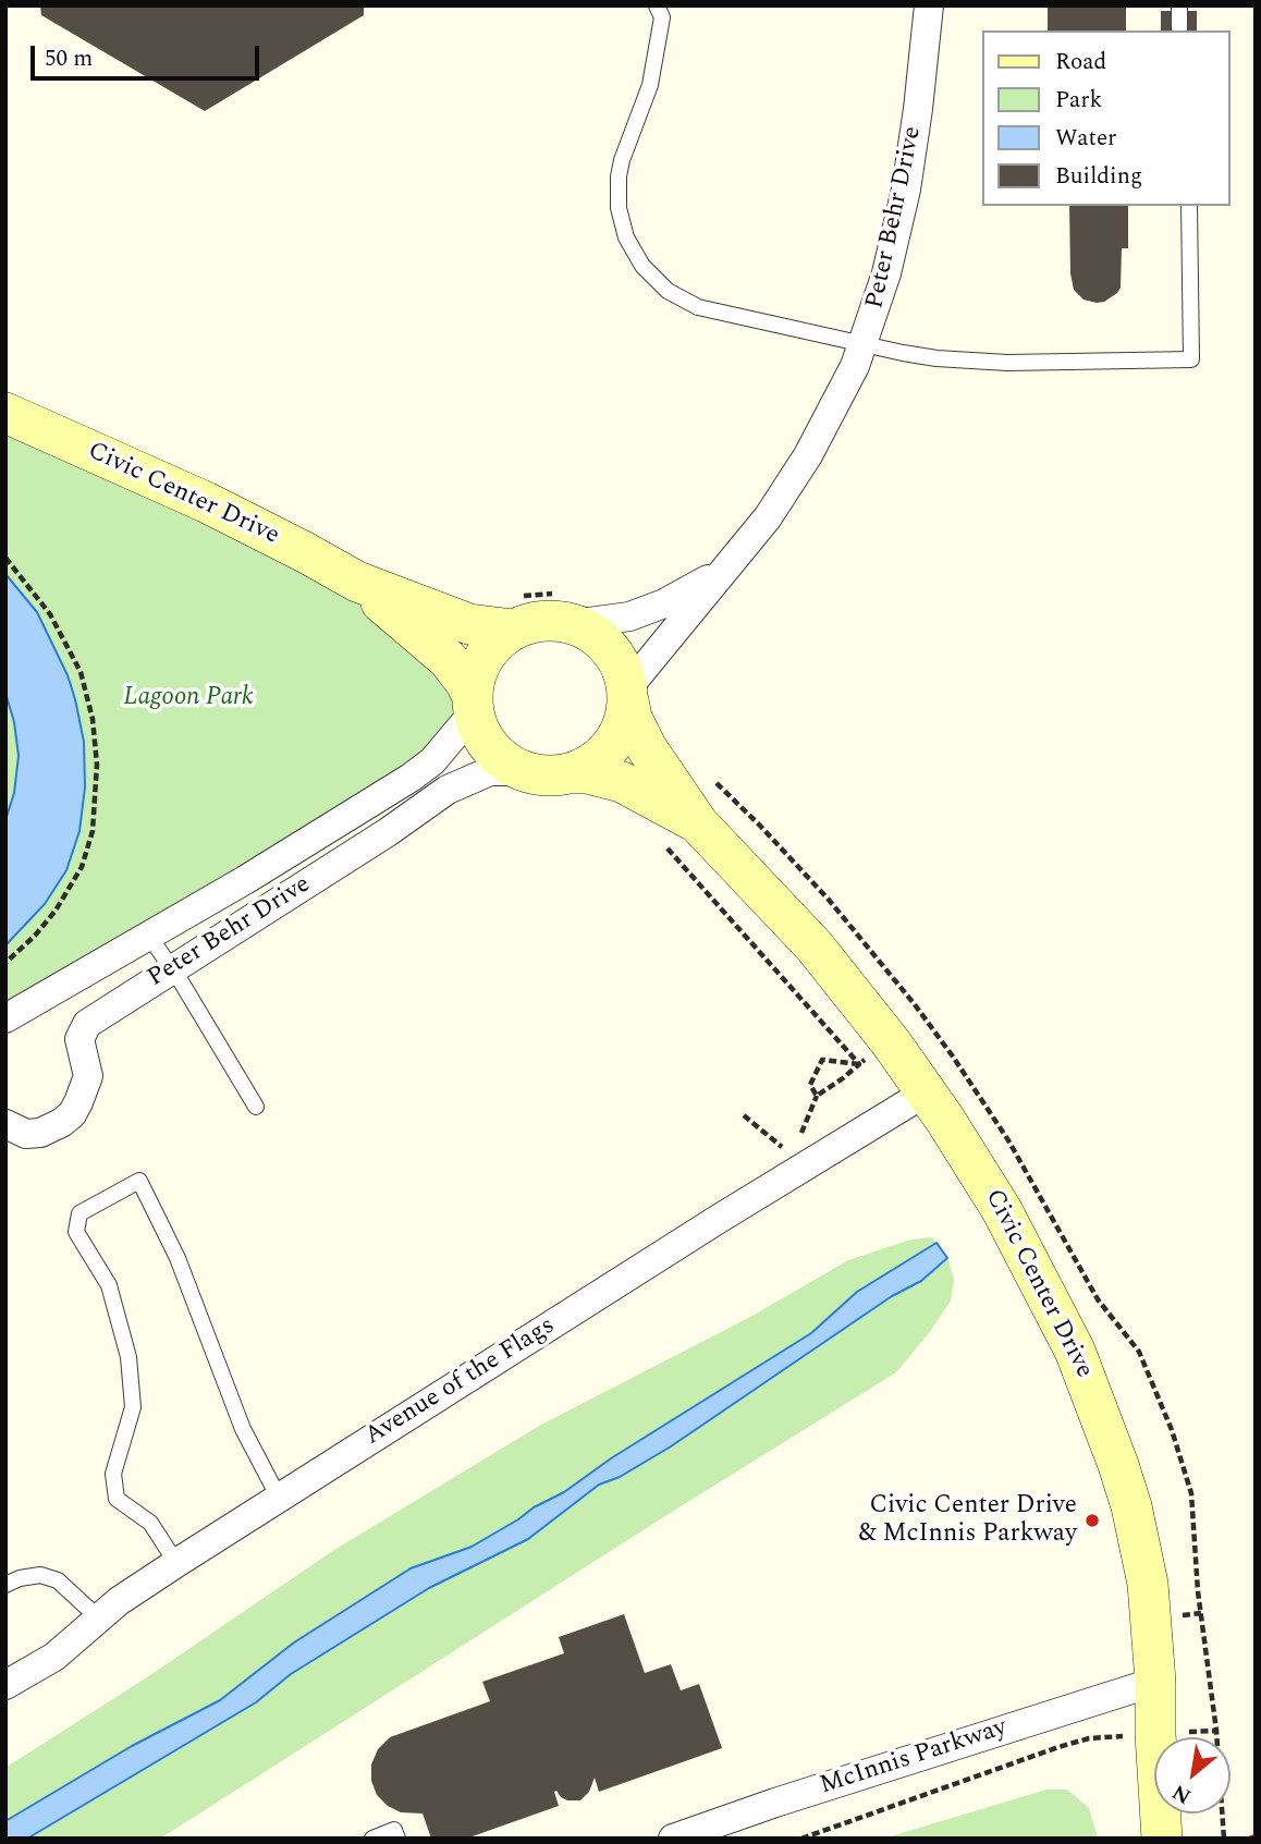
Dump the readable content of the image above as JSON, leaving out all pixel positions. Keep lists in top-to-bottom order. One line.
{"streets":{"street":["Peter Behr Drive","Civic Center Drive","Avenue of the Flags","McInnis Parkway"]},"crossings":[["Peter Behr Drive","Civic Center Drive"],["Civic Center Drive","Avenue of the Flags"],["Civic Center Drive","McInnis Parkway"]],"parks":["Lagoon Park"],"places":["Civic Center Drive & McInnis Parkway"],"legend":["Road","Park","Water","Building"],"scale_bar":"50 m","north":"bottom left"}
